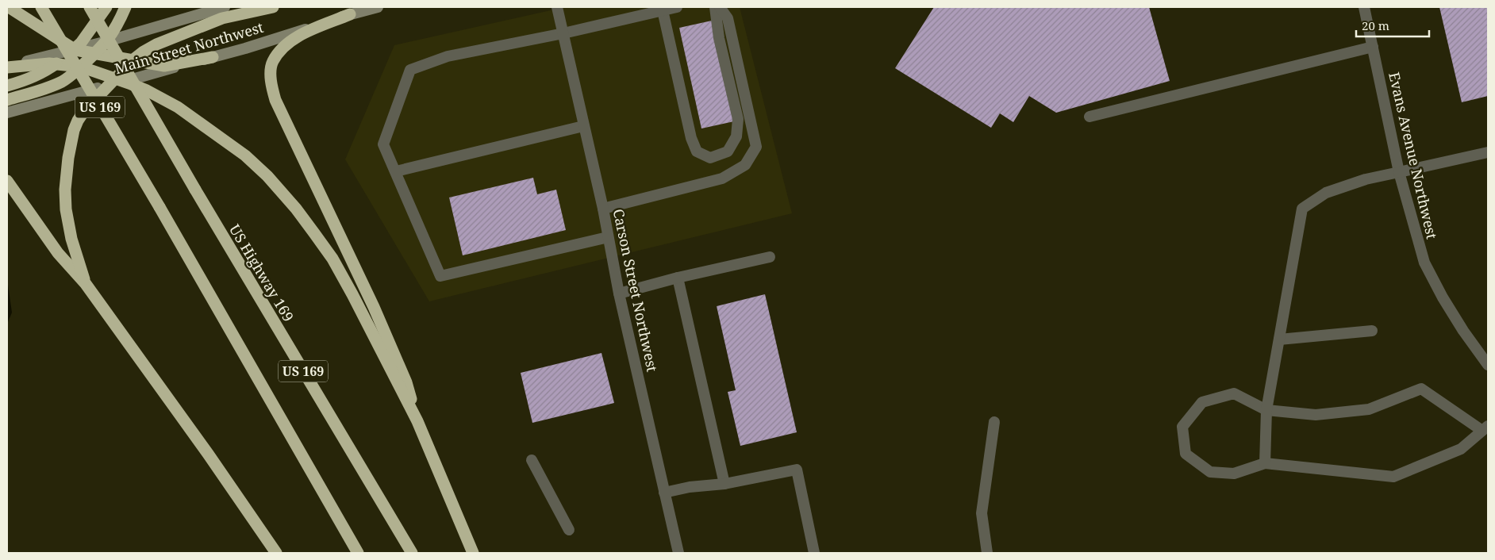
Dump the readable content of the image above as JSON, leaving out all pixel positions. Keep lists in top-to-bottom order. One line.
{"streets":{"highway":["US 169","US Highway 169"],"main road":["Main Street Northwest"],"street":["Evans Avenue Northwest","Carson Street Northwest"]},"scale_bar":"20 m"}
